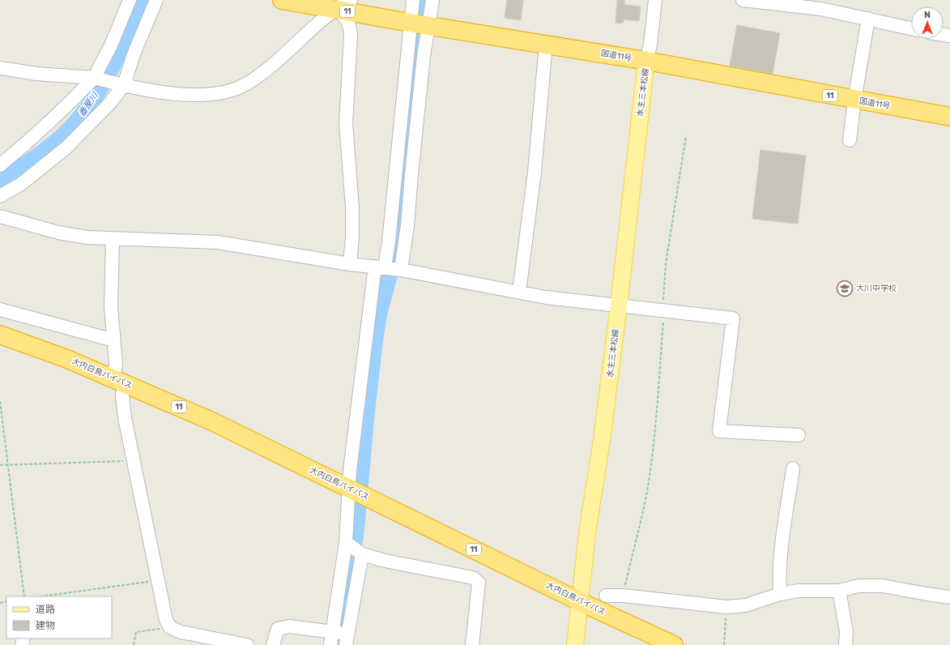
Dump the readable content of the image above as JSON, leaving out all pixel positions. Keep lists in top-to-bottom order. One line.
{"streets":{"highway":["11","国道11号","大内白鳥バイパス"],"main road":["水主三本松線"]},"crossings":[["国道11号","水主三本松線"],["水主三本松線","大内白鳥バイパス"]],"water":["番屋川"],"places":{"school or university":["大川中学校"]},"legend":["道路","建物"],"north":"top"}
